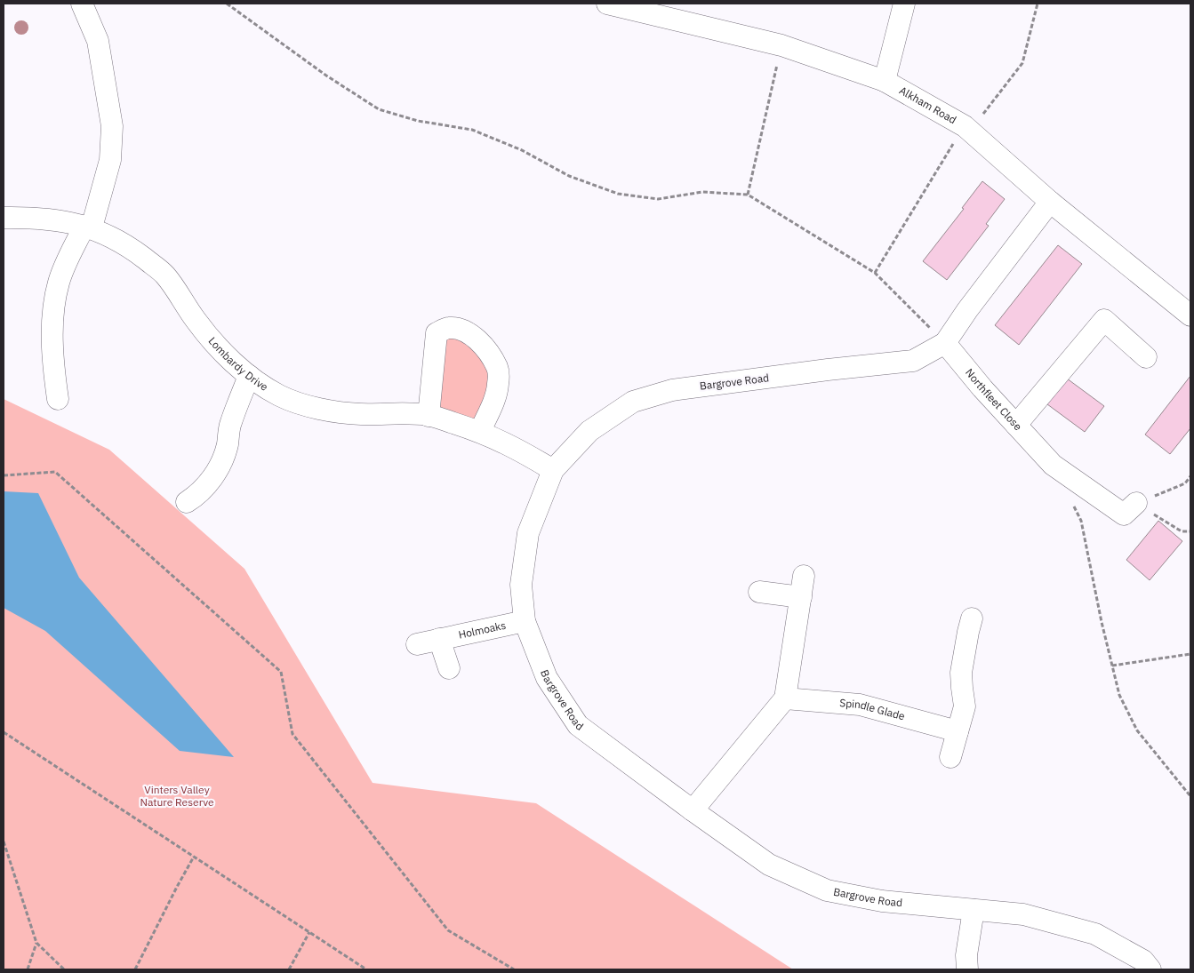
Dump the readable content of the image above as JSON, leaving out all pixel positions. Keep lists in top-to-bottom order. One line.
{"streets":{"street":["Alkham Road","Lombardy Drive","Bargrove Road","Northfleet Close","Holmoaks","Spindle Glade"]},"crossings":[["Lombardy Drive","Bargrove Road"],["Bargrove Road","Northfleet Close"],["Bargrove Road","Holmoaks"]],"parks":["Vinters Valley Nature Reserve"]}
